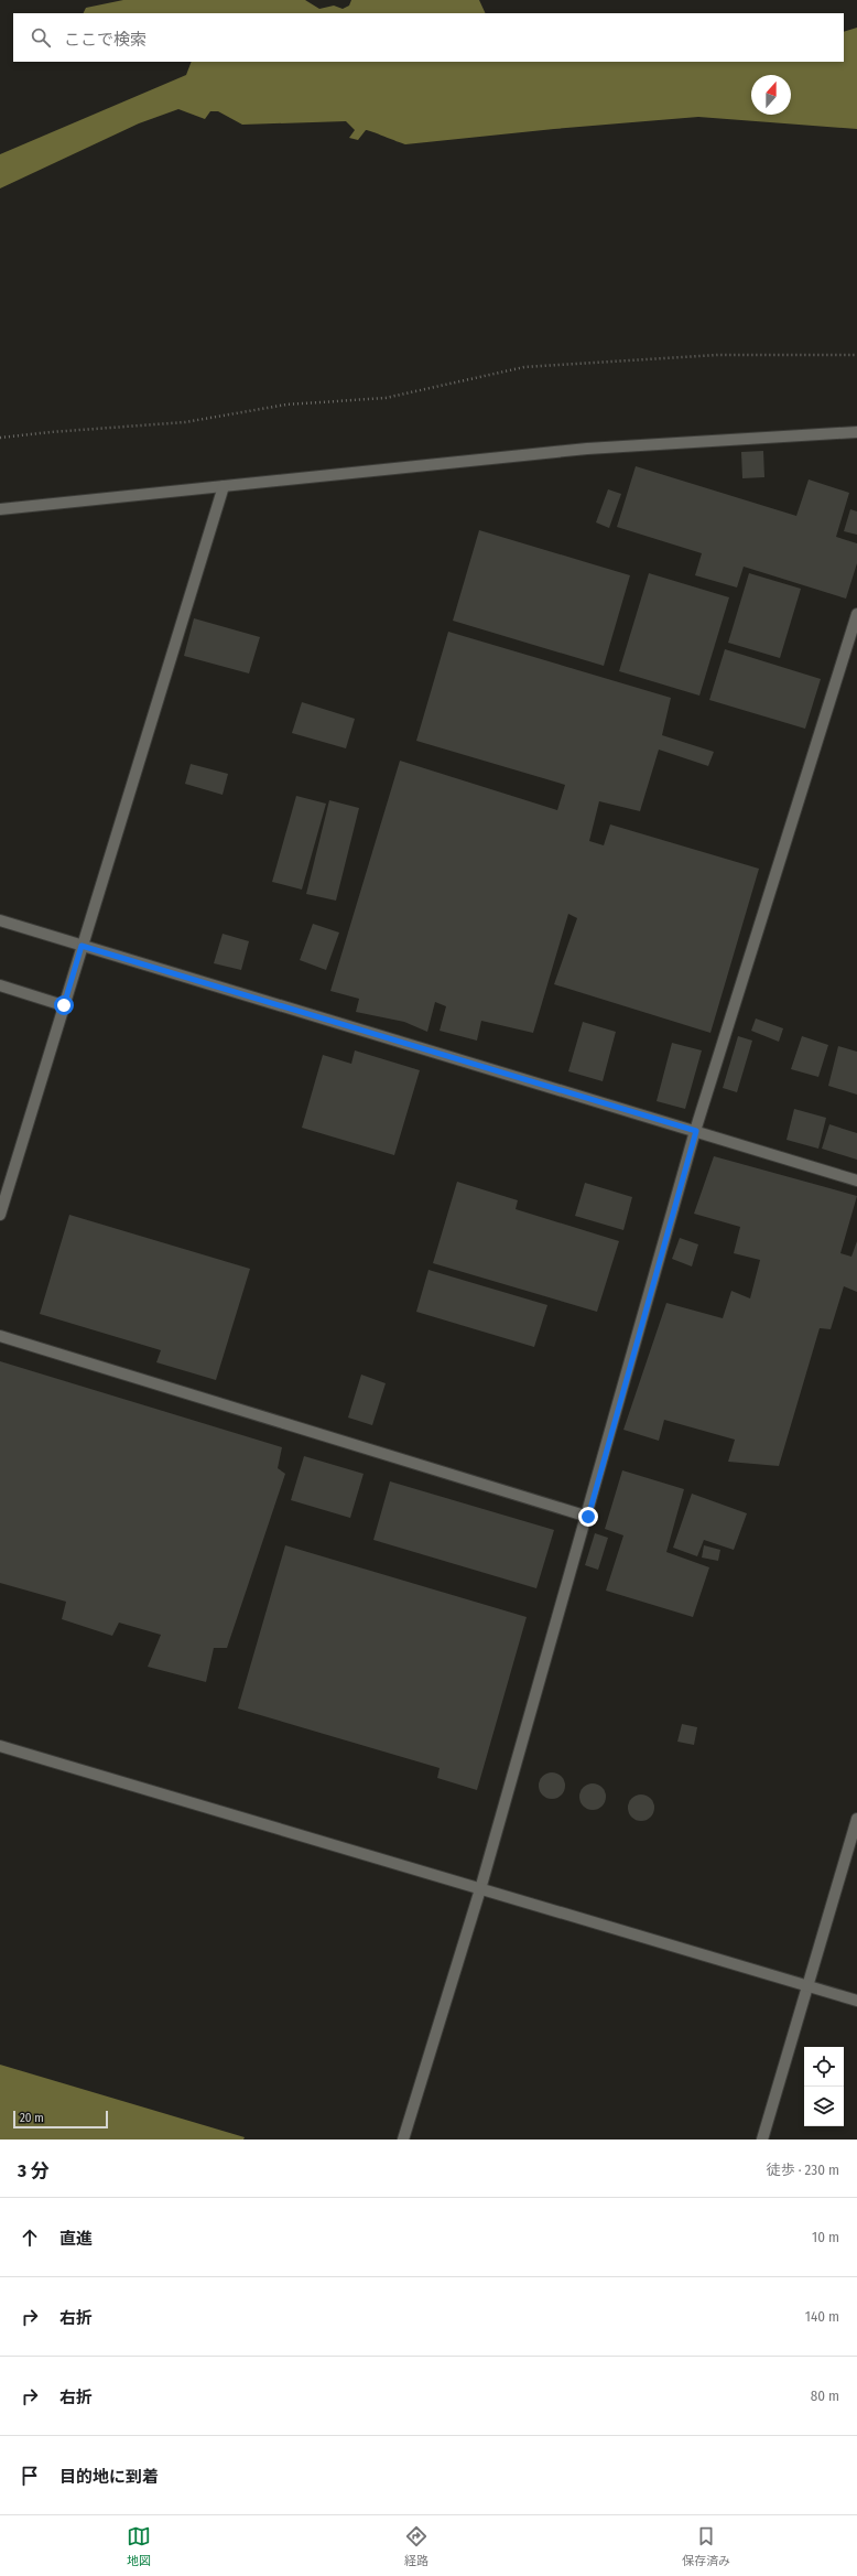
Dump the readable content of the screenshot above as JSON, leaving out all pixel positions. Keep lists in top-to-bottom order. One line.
{"scale_bar":"20 m","north":"top","page":{"search":"ここで検索","scale":"20 m","heading":["3 分","徒歩 · 230 m"],"list":[["直進","10 m"],["右折","140 m"],["右折","80 m"],"目的地に到着"],"nav":["地図","経路","保存済み"]}}
